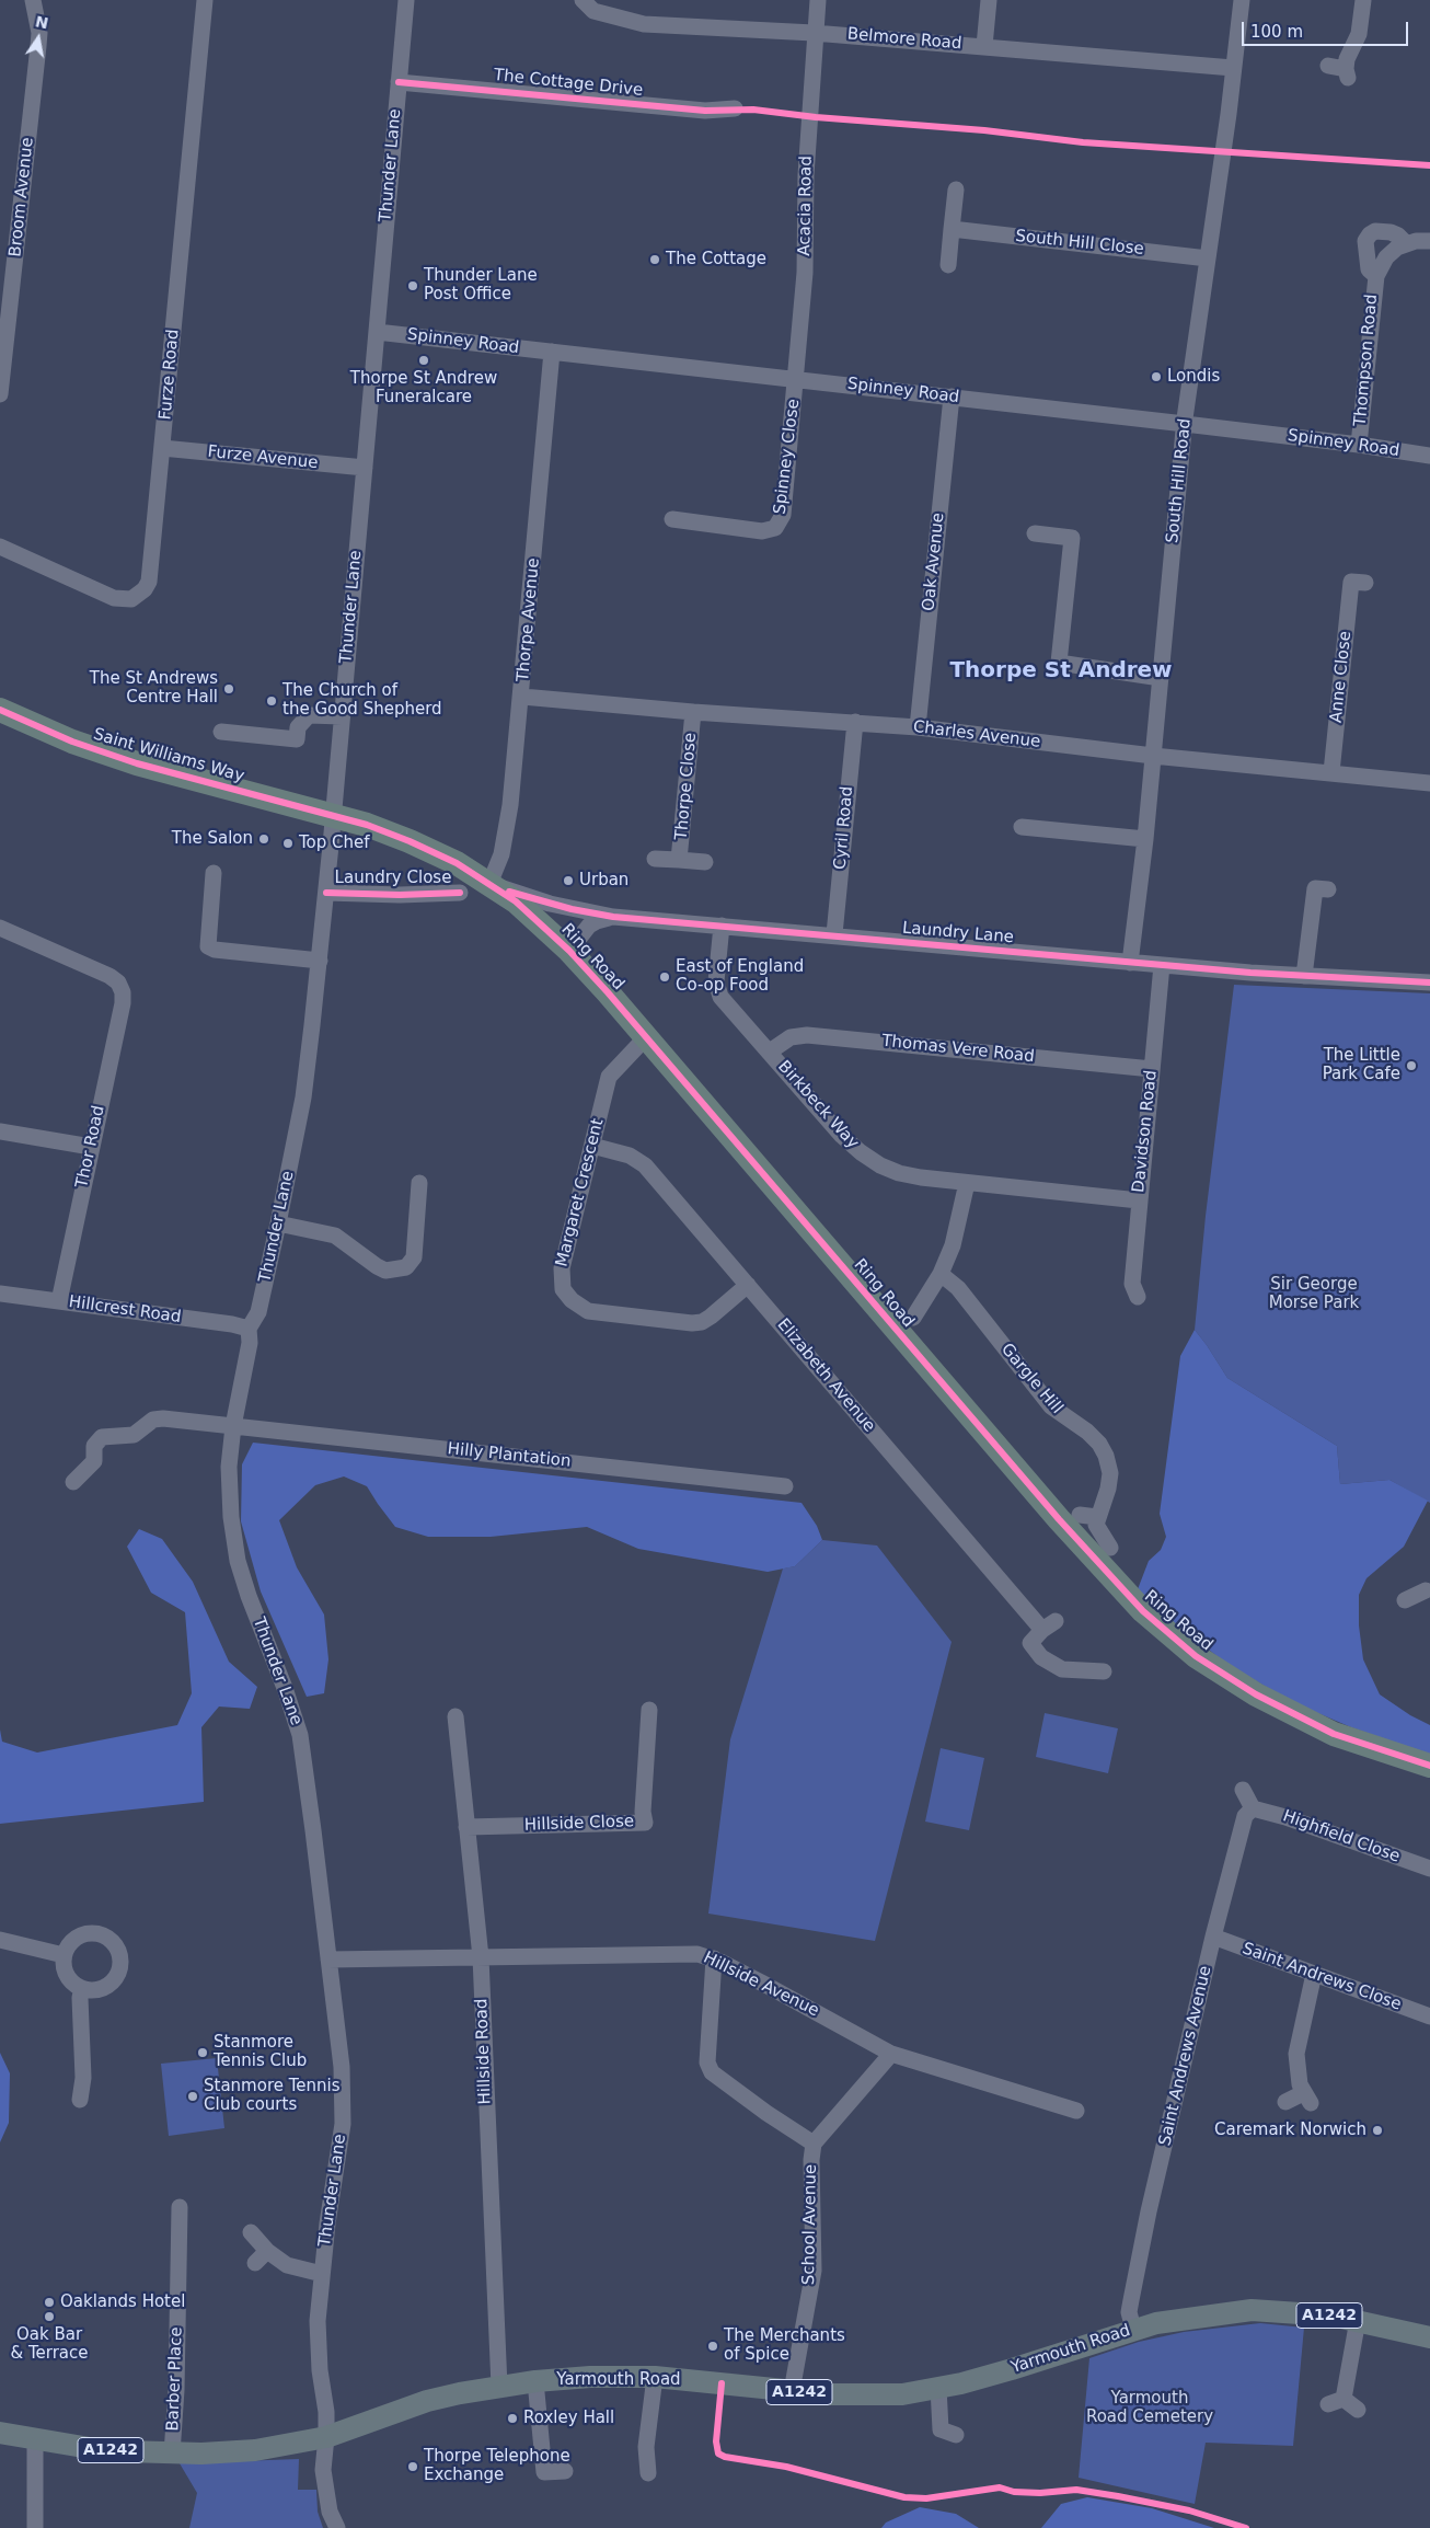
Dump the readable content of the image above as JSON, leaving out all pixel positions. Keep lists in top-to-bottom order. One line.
{"streets":{"highway":["Saint Williams Way","Ring Road"],"main road":["A1242","Yarmouth Road"],"street":["Belmore Road","The Cottage Drive","Thunder Lane","Broom Avenue","Acacia Road","South Hill Close","Spinney Road","Thompson Road","Furze Road","Spinney Close","Furze Avenue","South Hill Road","Oak Avenue","Thorpe Avenue","Anne Close","Charles Avenue","Thorpe Close","Cyril Road","Laundry Close","Laundry Lane","Thomas Vere Road","Birkbeck Way","Davidson Road","Thor Road","Margaret Crescent","Hillcrest Road","Elizabeth Avenue","Gargle Hill","Hilly Plantation","Hillside Close","Highfield Close","Saint Andrews Close","Hillside Avenue","Hillside Road","Saint Andrews Avenue","School Avenue","Barber Place"]},"crossings":[["Belmore Road","Acacia Road"],["Belmore Road","South Hill Road"],["The Cottage Drive","Thunder Lane"],["Thunder Lane","Spinney Road"],["Thunder Lane","Furze Avenue"],["Thunder Lane","Saint Williams Way"],["Thunder Lane","Laundry Close"],["Thunder Lane","Ring Road"],["Thunder Lane","Hillcrest Road"],["Thunder Lane","Hilly Plantation"],["Thunder Lane","Hillside Avenue"],["Thunder Lane","Yarmouth Road"],["Acacia Road","Spinney Road"],["Acacia Road","Spinney Close"],["South Hill Close","South Hill Road"],["Spinney Road","Thompson Road"],["Spinney Road","Spinney Close"],["Spinney Road","South Hill Road"],["Spinney Road","Oak Avenue"],["Spinney Road","Thorpe Avenue"],["Furze Road","Furze Avenue"],["South Hill Road","Charles Avenue"],["South Hill Road","Laundry Lane"],["Oak Avenue","Charles Avenue"],["Thorpe Avenue","Charles Avenue"],["Thorpe Avenue","Laundry Lane"],["Thorpe Avenue","Ring Road"],["Anne Close","Charles Avenue"],["Charles Avenue","Thorpe Close"],["Charles Avenue","Cyril Road"],["Saint Williams Way","Ring Road"],["Cyril Road","Laundry Lane"],["Laundry Lane","Ring Road"],["Laundry Lane","Birkbeck Way"],["Laundry Lane","Davidson Road"],["Ring Road","Margaret Crescent"],["Thomas Vere Road","Birkbeck Way"],["Thomas Vere Road","Davidson Road"],["Birkbeck Way","Davidson Road"],["Thor Road","Hillcrest Road"],["Margaret Crescent","Elizabeth Avenue"],["Hillside Close","Hillside Road"],["Highfield Close","Saint Andrews Avenue"],["Saint Andrews Close","Saint Andrews Avenue"],["Hillside Avenue","Hillside Road"],["Hillside Avenue","School Avenue"],["Hillside Road","Yarmouth Road"],["Saint Andrews Avenue","Yarmouth Road"],["School Avenue","Yarmouth Road"],["Yarmouth Road","Barber Place"]],"districts":["Thorpe St Andrew"],"parks":["Sir George Morse Park","Yarmouth Road Cemetery"],"places":["The Cottage","Thunder Lane Post Office","Thorpe St Andrew Funeralcare","Londis","The St Andrews Centre Hall","The Church of the Good Shepherd","The Salon","Top Chef","Urban","East of England Co-op Food","The Little Park Cafe","Stanmore Tennis Club","Stanmore Tennis Club courts","Caremark Norwich","Oaklands Hotel","Oak Bar & Terrace","The Merchants of Spice","Roxley Hall","Thorpe Telephone Exchange"],"scale_bar":"100 m","north":"top"}
